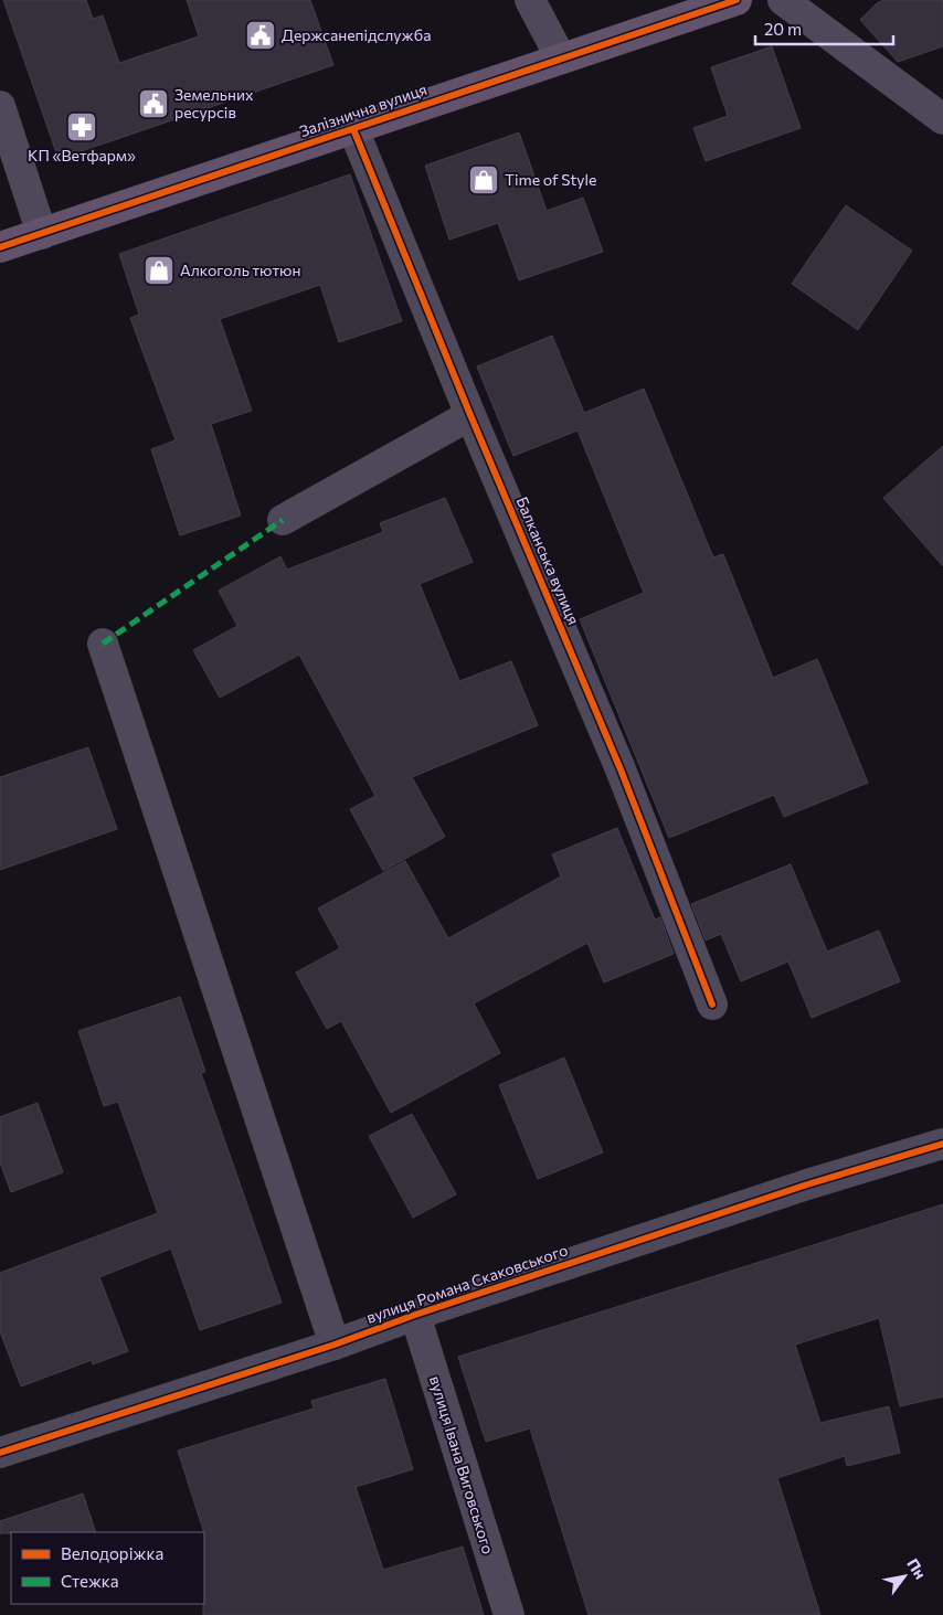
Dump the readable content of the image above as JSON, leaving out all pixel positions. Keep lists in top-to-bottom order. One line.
{"streets":{"main road":["Залізнична вулиця"],"street":["Балканська вулиця","вулиця Романа Скаковського","вулиця Івана Виговського"]},"crossings":[["Залізнична вулиця","Балканська вулиця"],["вулиця Романа Скаковського","вулиця Івана Виговського"]],"places":{"public building":["Держсанепідслужба","Земельних ресурсів"],"pharmacy":["КП «Ветфарм»"],"shop":["Time of Style","Алкоголь тютюн"]},"legend":["Велодоріжка","Стежка"],"scale_bar":"20 m","north":"top right"}
